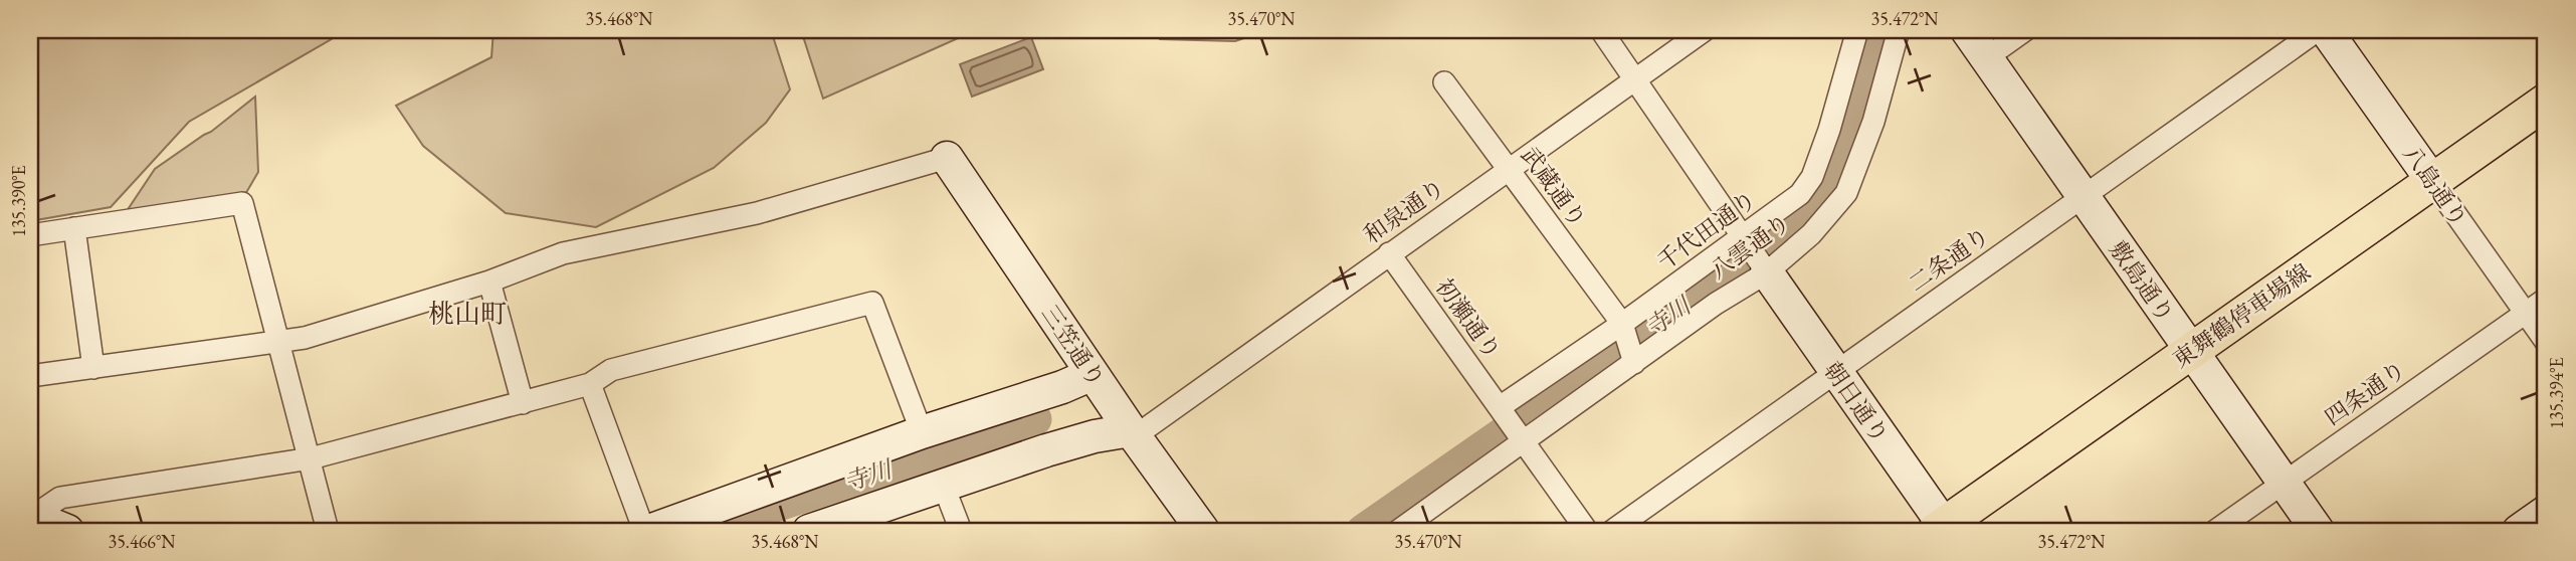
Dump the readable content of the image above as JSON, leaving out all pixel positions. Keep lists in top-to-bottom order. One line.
{"streets":{"main road":["東舞鶴停車場線"],"street":["八島通り","武蔵通り","和泉通り","千代田通り","八雲通り","二条通り","敷島通り","初瀬通り","三笠通り","四条通り","朝日通り"]},"crossings":[["八島通り","東舞鶴停車場線"],["八島通り","四条通り"],["武蔵通り","和泉通り"],["武蔵通り","千代田通り"],["和泉通り","初瀬通り"],["和泉通り","三笠通り"],["千代田通り","初瀬通り"],["八雲通り","初瀬通り"],["八雲通り","朝日通り"],["二条通り","敷島通り"],["二条通り","朝日通り"],["敷島通り","東舞鶴停車場線"],["敷島通り","四条通り"],["東舞鶴停車場線","朝日通り"]],"districts":["桃山町"],"water":["寺川"],"coordinates":["35.468°N","35.470°N","35.472°N","135.390°E","135.394°E","35.466°N"]}
